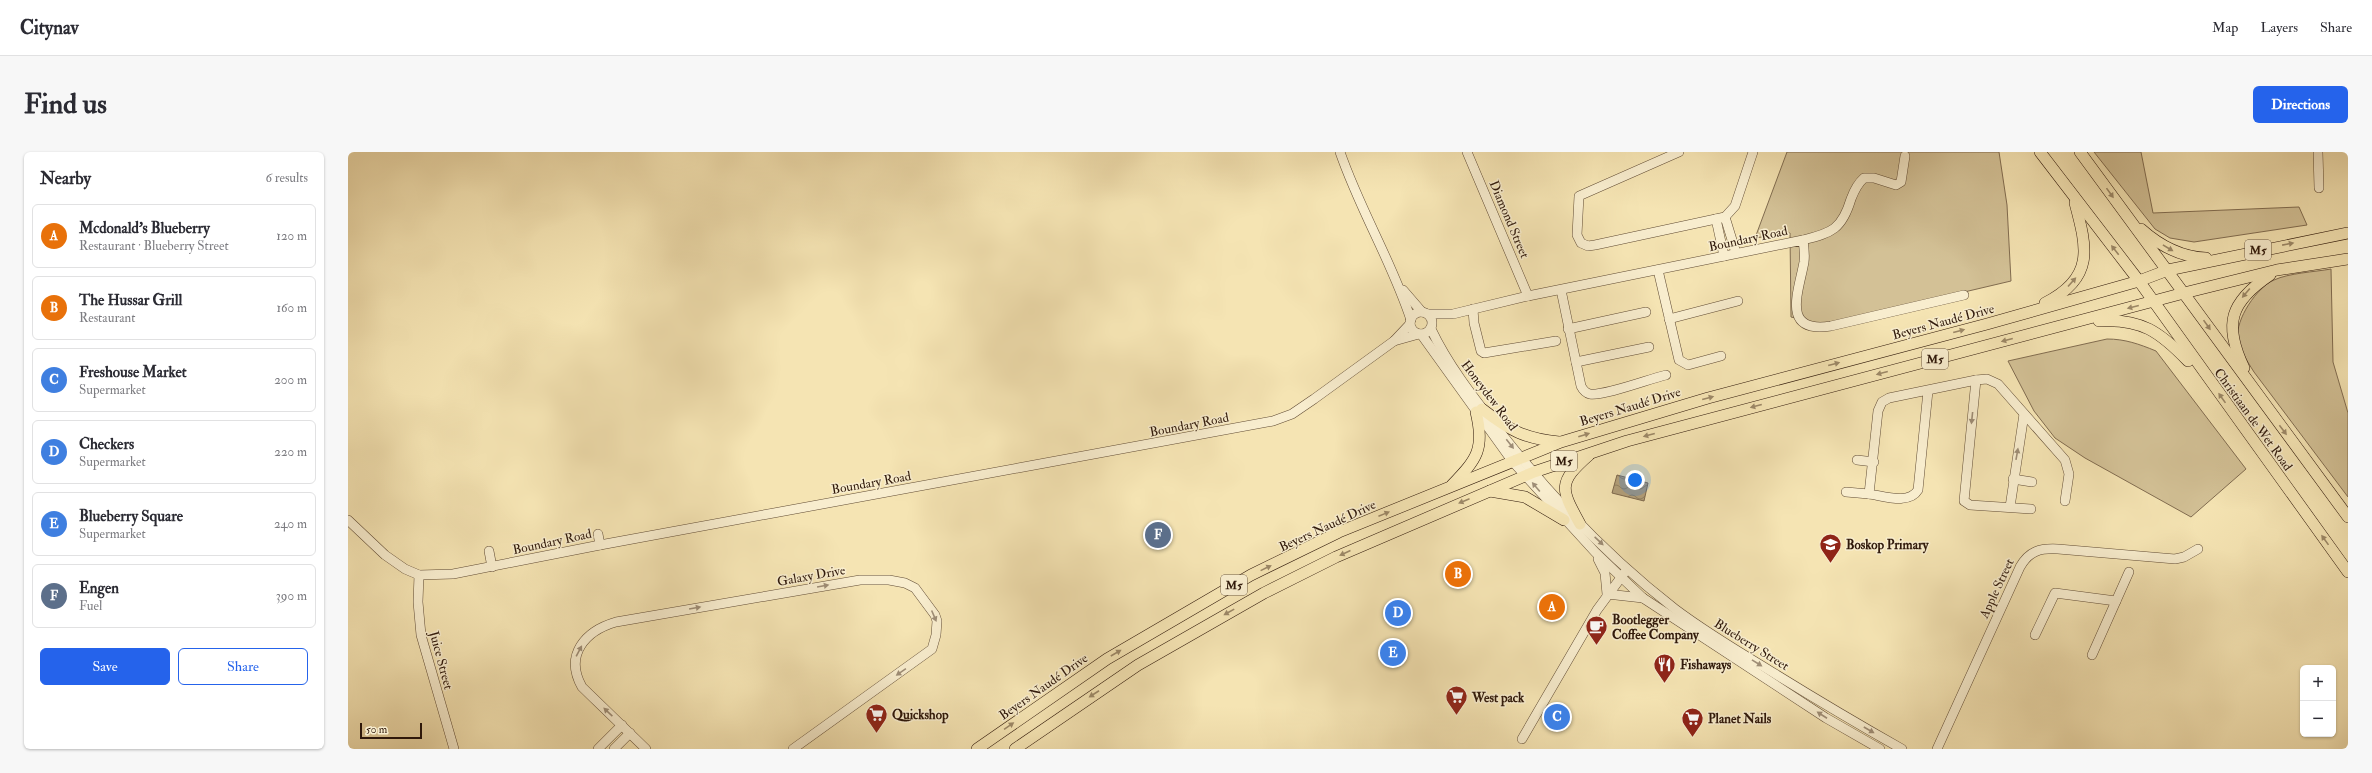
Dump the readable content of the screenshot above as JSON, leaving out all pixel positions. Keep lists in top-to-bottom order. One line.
{"streets":{"main road":["M5","Beyers Naudé Drive","Christiaan de Wet Road"],"street":["Diamond Street","Boundary Road","Honeydew Road","Galaxy Drive","Apple Street","Blueberry Street","Juice Street"]},"crossings":[["Diamond Street","Boundary Road"],["Boundary Road","Honeydew Road"],["Boundary Road","Juice Street"],["M5","Honeydew Road"],["M5","Christiaan de Wet Road"],["M5","Blueberry Street"],["Beyers Naudé Drive","Honeydew Road"],["Beyers Naudé Drive","Christiaan de Wet Road"],["Honeydew Road","Blueberry Street"]],"places":{"school or university":["Boskop Primary"],"cafe":["Bootlegger Coffee Company"],"restaurant":["Fishaways"],"supermarket":["West pack","Quickshop","Planet Nails"]},"scale_bar":"50 m","page":{"header":"Citynav","nav":["Map","Layers","Share"],"buttons":["Directions",["Save","Share"]],"title":"Find us","heading":["Nearby","6 results"],"list":[{"mark":"A","name":"Mcdonald's Blueberry","note":"Restaurant · Blueberry Street","value":"120 m"},{"mark":"B","name":"The Hussar Grill","note":"Restaurant","value":"160 m"},{"mark":"C","name":"Freshouse Market","note":"Supermarket","value":"200 m"},{"mark":"D","name":"Checkers","note":"Supermarket","value":"220 m"},{"mark":"E","name":"Blueberry Square","note":"Supermarket","value":"240 m"},{"mark":"F","name":"Engen","note":"Fuel","value":"390 m"}],"pins":["F","B","A","D","E","C"],"map_buttons":["+","−"],"scale":"50 m"}}
